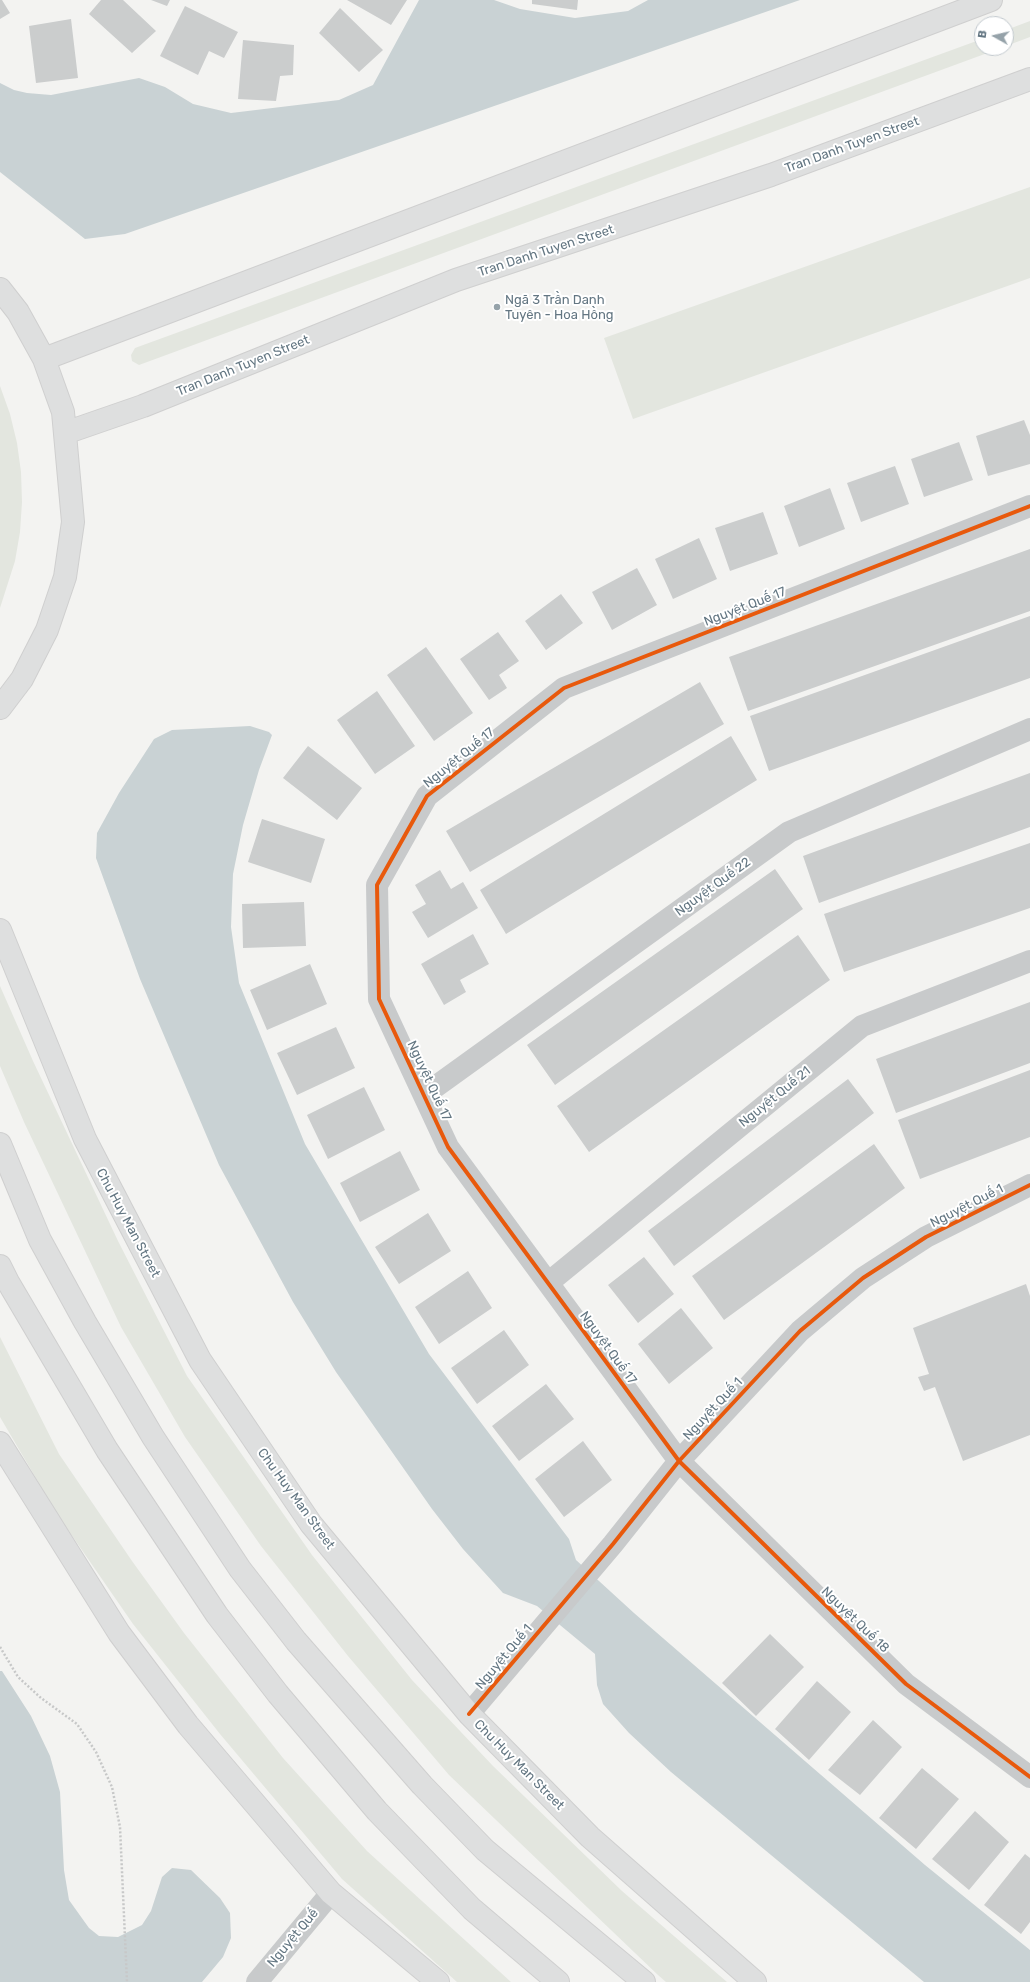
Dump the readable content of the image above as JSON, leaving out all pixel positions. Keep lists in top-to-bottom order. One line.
{"streets":{"main road":["Tran Danh Tuyen Street","Chu Huy Man Street"],"street":["Nguyệt Quế 17","Nguyệt Quế 22","Nguyệt Quế 21","Nguyệt Quế 1","Nguyệt Quế 18","Nguyệt Quế"]},"crossings":[["Nguyệt Quế 17","Nguyệt Quế 22"],["Nguyệt Quế 17","Nguyệt Quế 21"],["Nguyệt Quế 17","Nguyệt Quế 1"],["Nguyệt Quế 17","Nguyệt Quế 18"],["Nguyệt Quế 1","Chu Huy Man Street"],["Nguyệt Quế 1","Nguyệt Quế 18"]],"places":["Ngã 3 Trần Danh Tuyên - Hoa Hồng"],"north":"left"}
